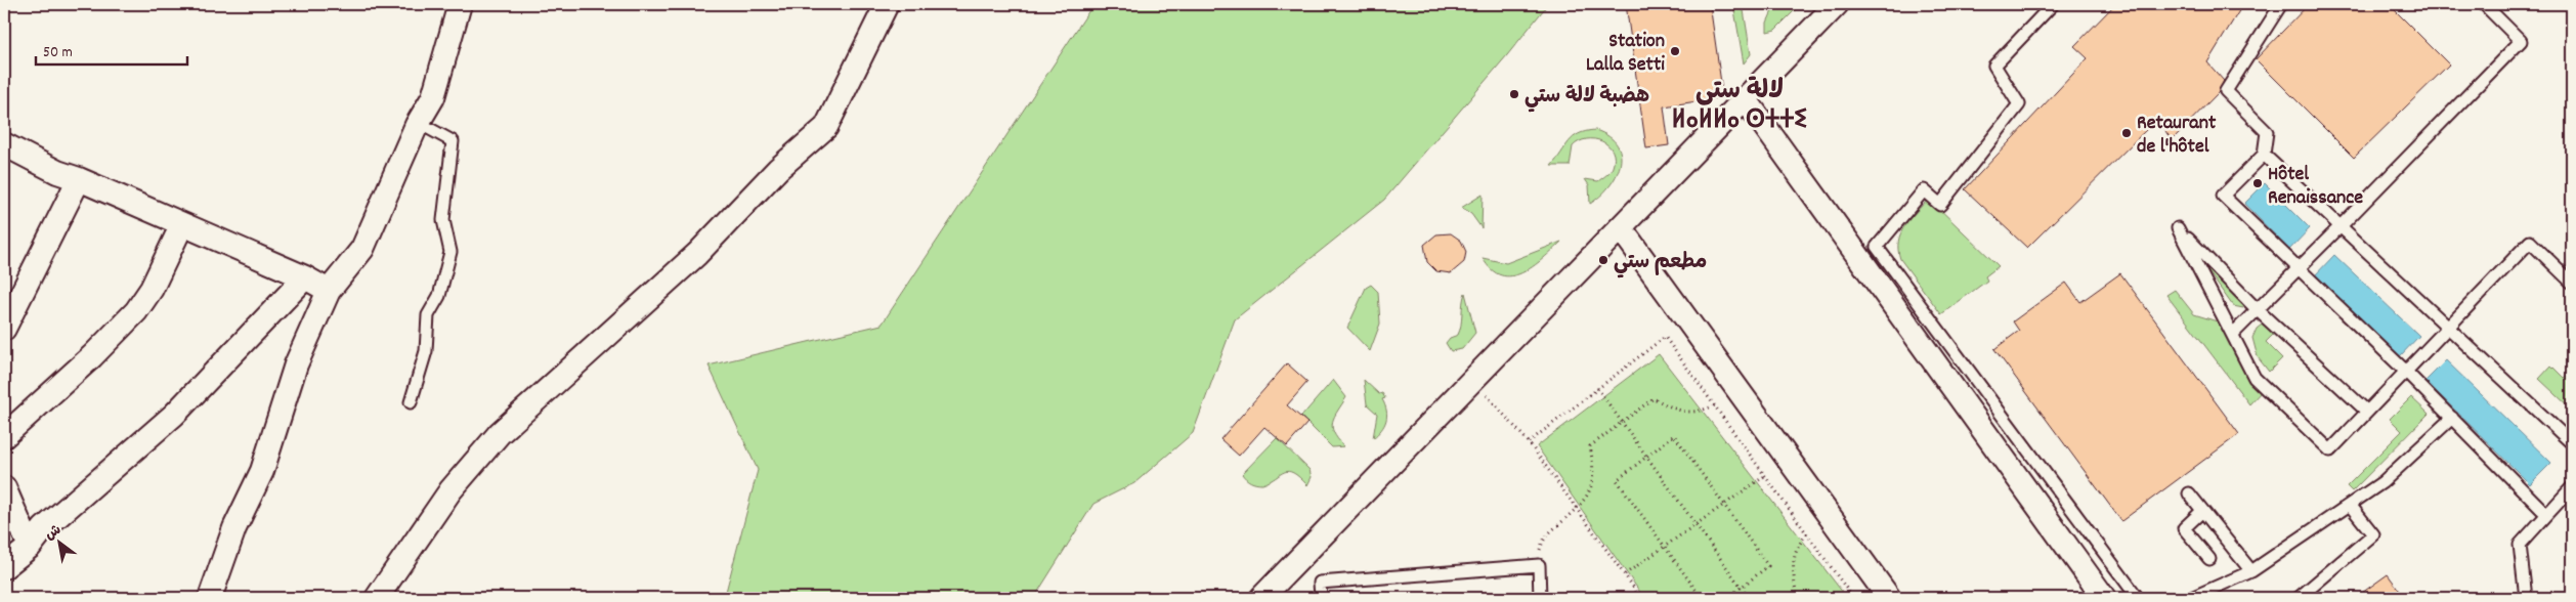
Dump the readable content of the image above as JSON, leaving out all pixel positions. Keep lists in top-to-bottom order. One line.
{"districts":["لالة ستي ⵍⴰⵍⵍⴰ ⵙⵜⵜⵉ"],"places":["Station Lalla Setti","هضبة لالة ستي","Retaurant de l'hôtel","Hôtel Renaissance","مطعم ستي"],"scale_bar":"50 m","north":"top left"}
